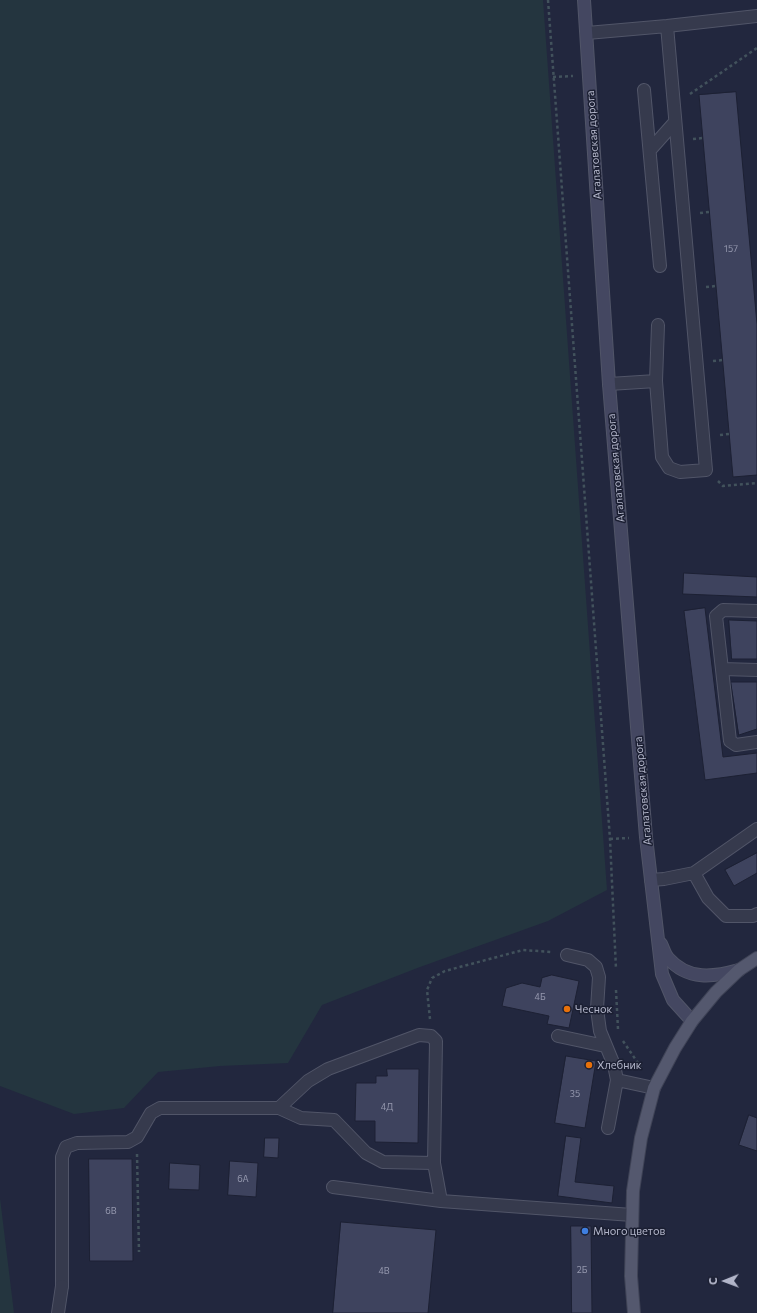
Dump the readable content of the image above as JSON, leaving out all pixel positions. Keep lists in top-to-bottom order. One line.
{"streets":{"main road":["Агалатовская дорога"]},"places":["Чеснок","Хлебник","Много цветов"],"house_numbers":["157","4Б","35","4Д","6А","6В","2Б","4В"],"north":"left"}
